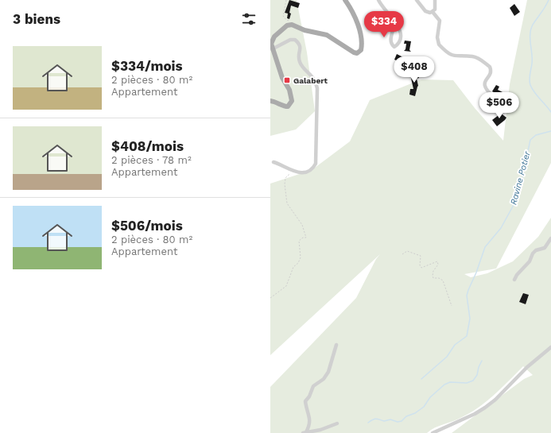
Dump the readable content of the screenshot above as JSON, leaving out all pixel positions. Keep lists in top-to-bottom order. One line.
{"water":["Ravine Potier"],"places":{"transit":["Galabert"]},"page":{"heading":"3 biens","price":["$334","$408","$506"],"list":[{"name":"$334/mois","note":"2 pièces · 80 m² · Appartement"},{"name":"$408/mois","note":"2 pièces · 78 m² · Appartement"},{"name":"$506/mois","note":"2 pièces · 80 m² · Appartement"}]}}
